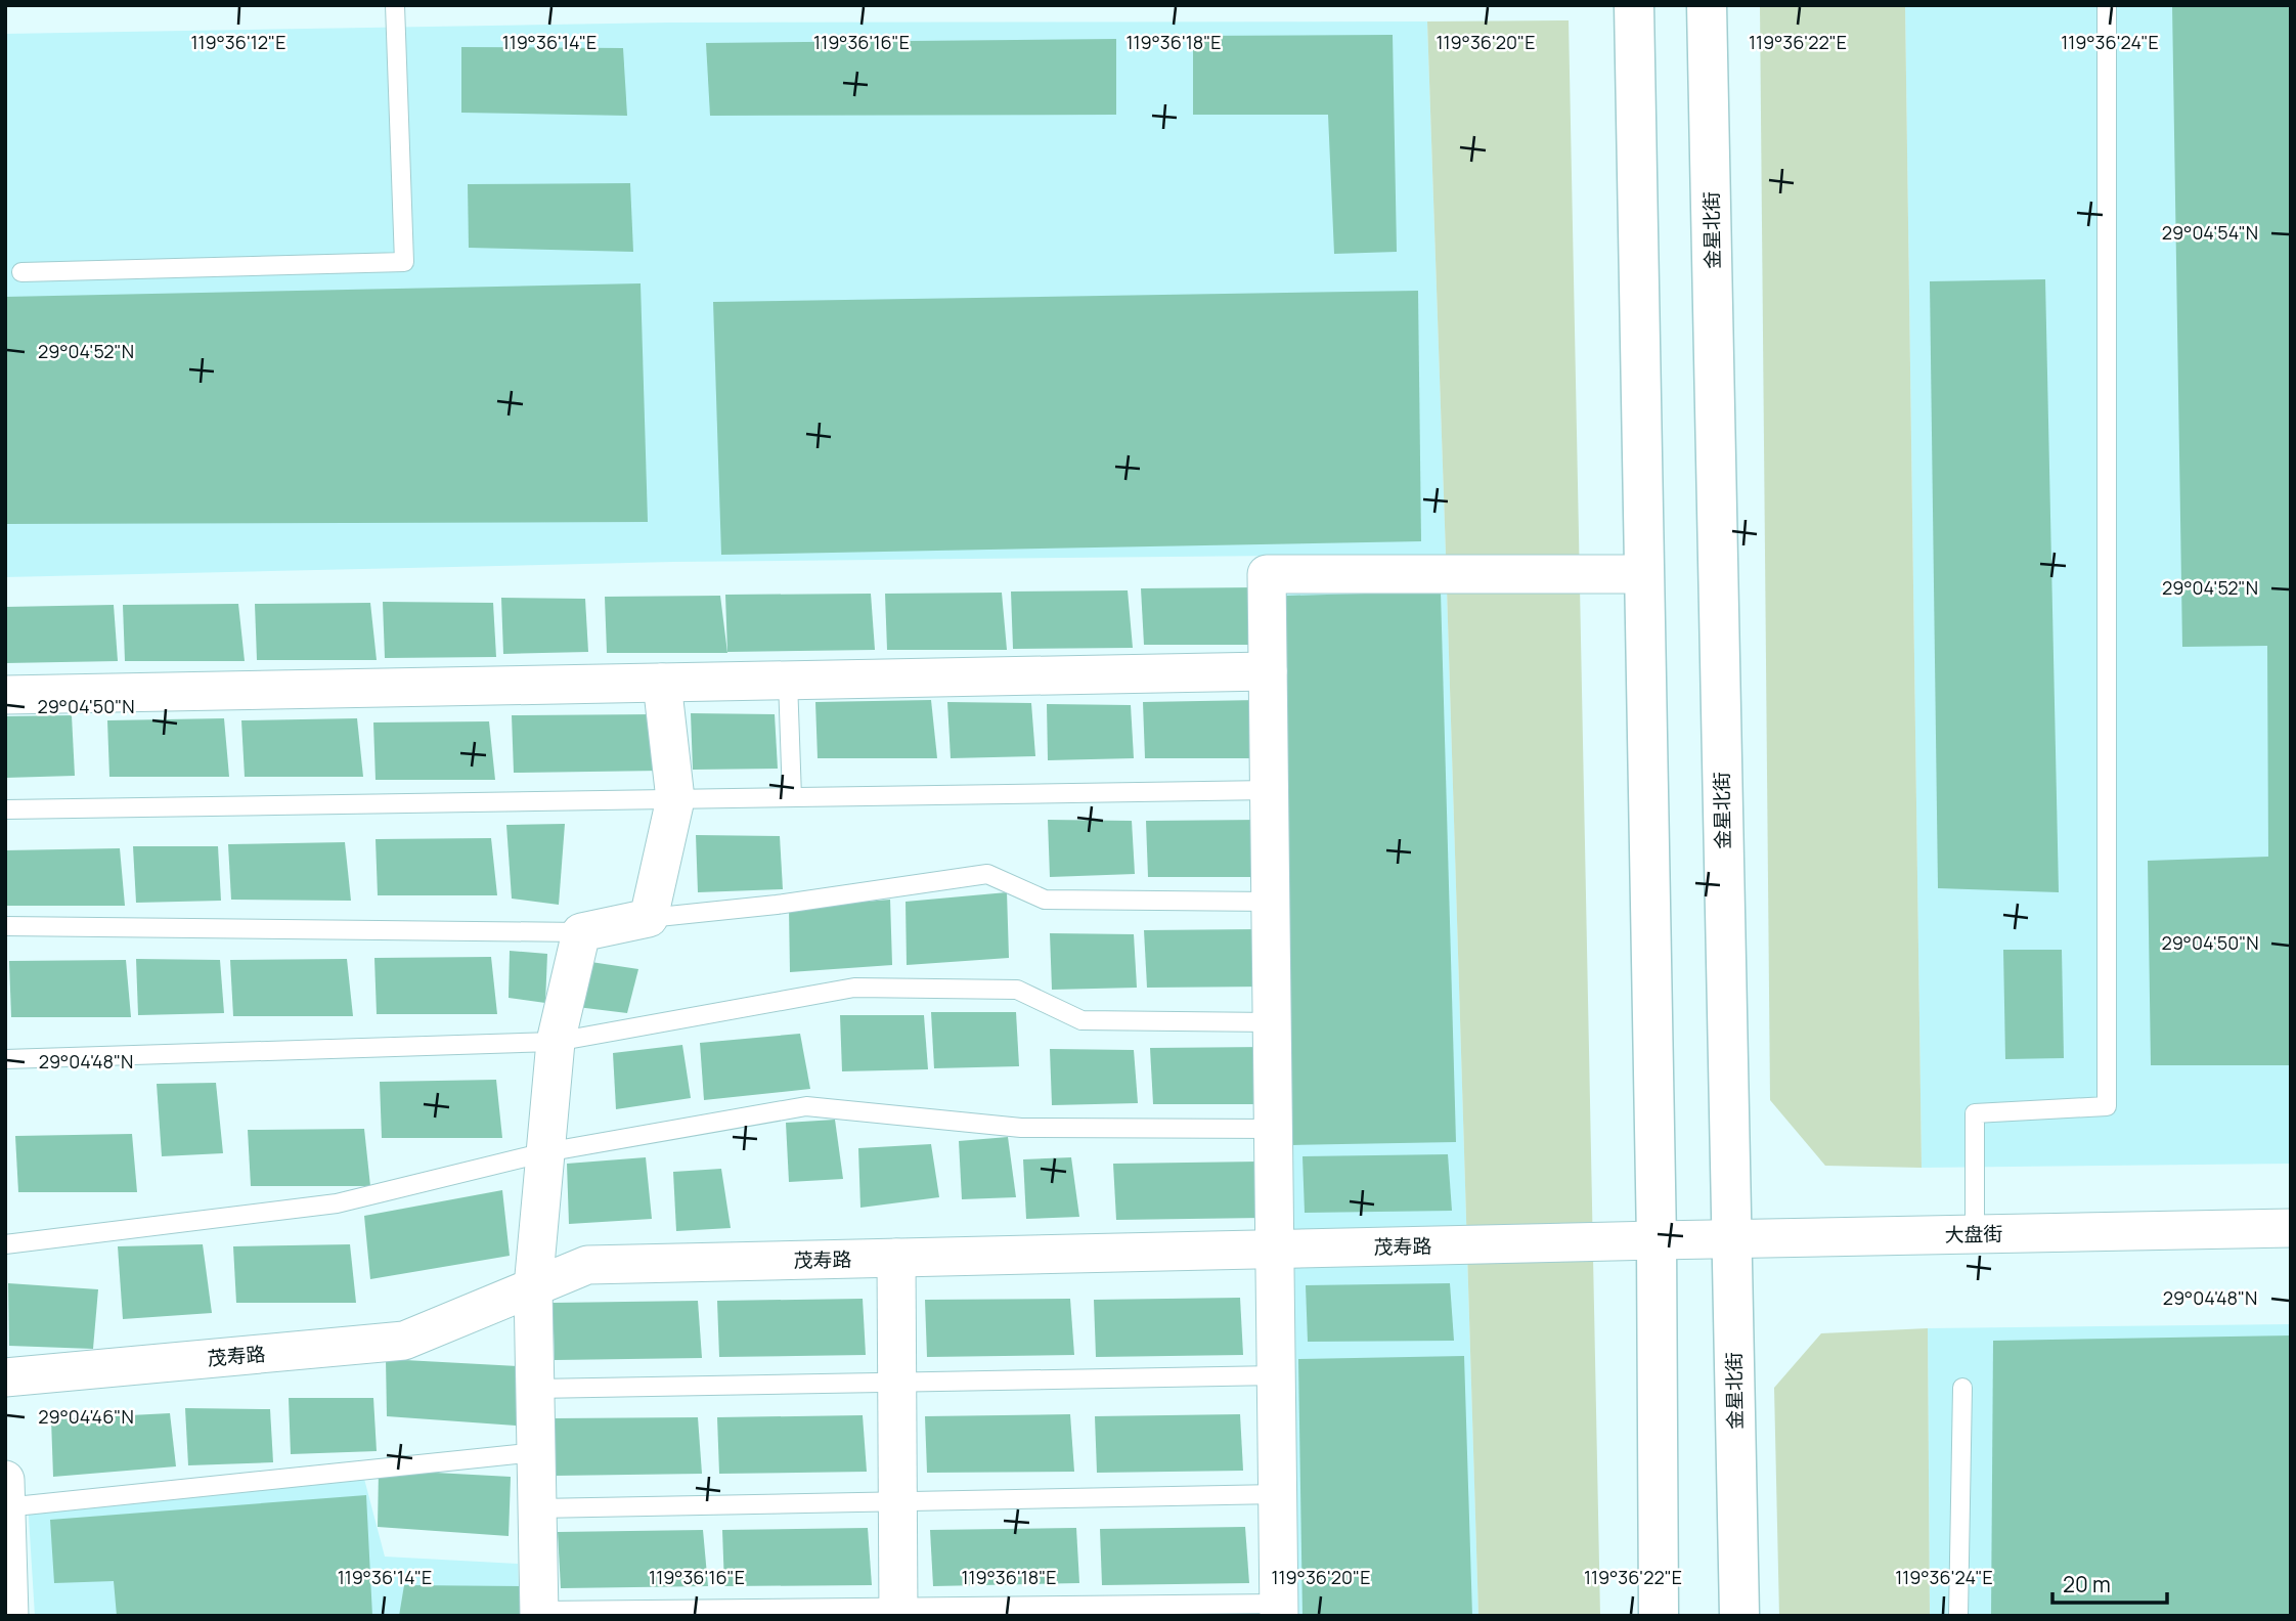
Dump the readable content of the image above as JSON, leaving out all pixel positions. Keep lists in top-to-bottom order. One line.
{"streets":{"main road":["金星北街"],"street":["大盘街","茂寿路"]},"crossings":[["金星北街","大盘街"],["大盘街","茂寿路"]],"scale_bar":"20 m","coordinates":["119°36'12\"E","119°36'14\"E","119°36'16\"E","119°36'18\"E","119°36'20\"E","119°36'22\"E","119°36'24\"E","29°04'54\"N","29°04'52\"N","29°04'50\"N","29°04'48\"N","29°04'46\"N"]}
